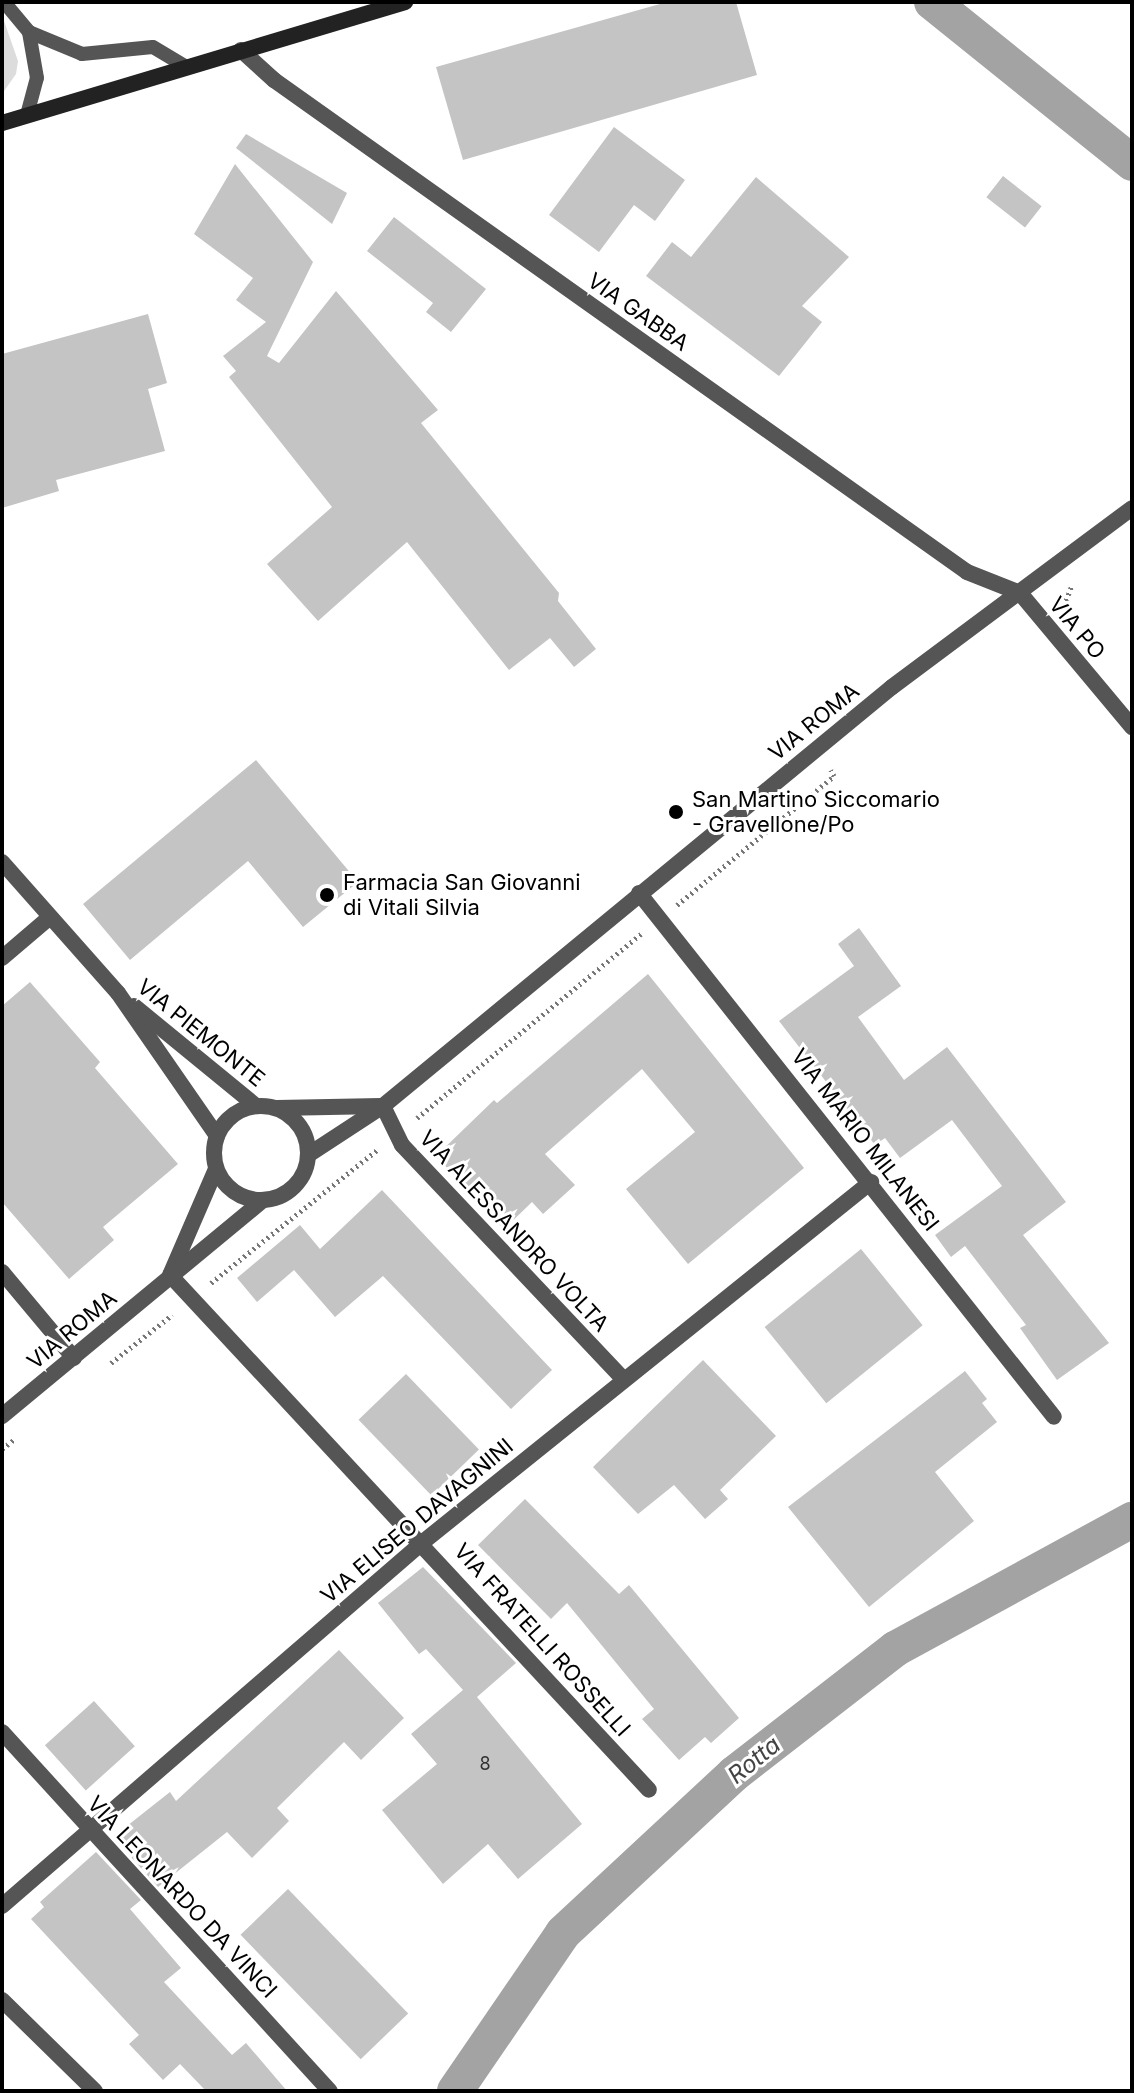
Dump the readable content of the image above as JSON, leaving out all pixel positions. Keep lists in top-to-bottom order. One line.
{"streets":{"street":["VIA GABBA","VIA PO","VIA ROMA","VIA PIEMONTE","VIA MARIO MILANESI","VIA ALESSANDRO VOLTA","VIA ELISEO DAVAGNINI","VIA FRATELLI ROSSELLI","VIA LEONARDO DA VINCI"]},"crossings":[["VIA GABBA","VIA PO"],["VIA GABBA","VIA ROMA"],["VIA PO","VIA ROMA"],["VIA ROMA","VIA PIEMONTE"],["VIA ROMA","VIA MARIO MILANESI"],["VIA ROMA","VIA ALESSANDRO VOLTA"],["VIA ROMA","VIA FRATELLI ROSSELLI"],["VIA MARIO MILANESI","VIA ELISEO DAVAGNINI"],["VIA ALESSANDRO VOLTA","VIA ELISEO DAVAGNINI"],["VIA ELISEO DAVAGNINI","VIA FRATELLI ROSSELLI"],["VIA ELISEO DAVAGNINI","VIA LEONARDO DA VINCI"]],"water":["Rotta"],"places":["San Martino Siccomario - Gravellone/Po","Farmacia San Giovanni di Vitali Silvia"],"house_numbers":["8"]}
